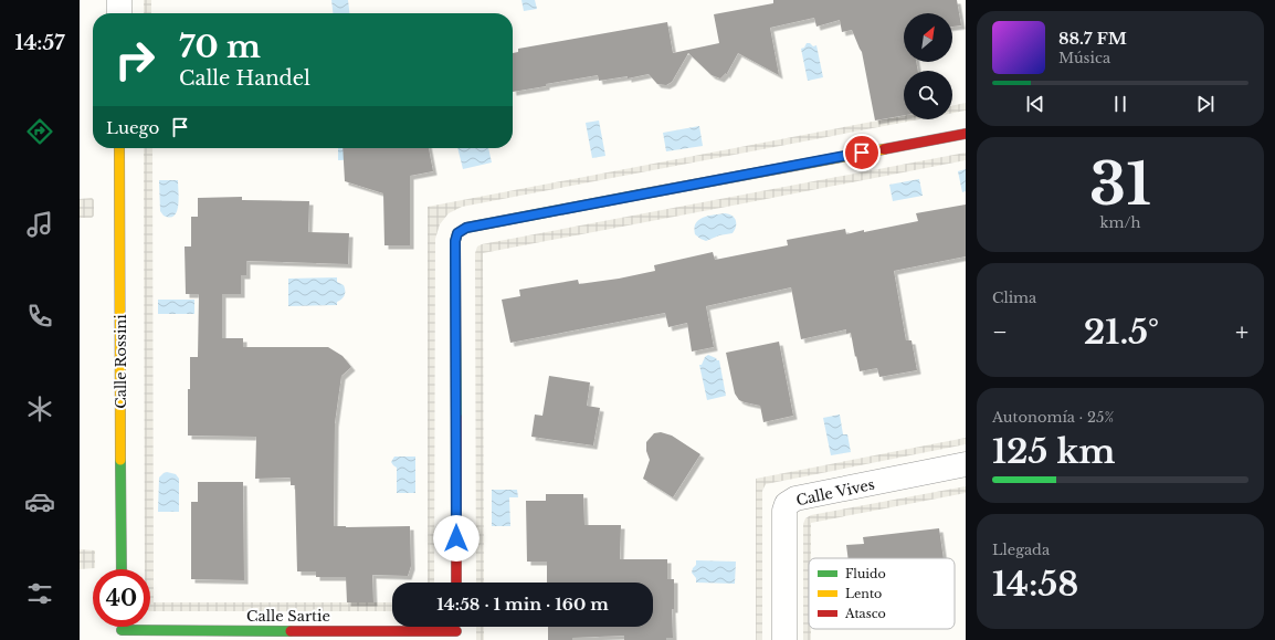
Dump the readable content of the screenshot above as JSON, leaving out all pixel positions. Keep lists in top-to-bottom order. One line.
{"streets":{"street":["Calle Rossini","Calle Vives","Calle Sartie"]},"legend":["Fluido","Lento","Atasco"],"north":"top right","page":{"tabs":"14:57","turn":["70 m","Calle Handel"],"song":["88.7 FM","Música"],"then":"Luego","tile":[["31","km/h"],"Clima",["Autonomía · 25%","125 km"],["Llegada","14:58"]],"heat":["−","21.5°","+"],"limit":"40","trip":"14:58 · 1 min · 160 m"}}
